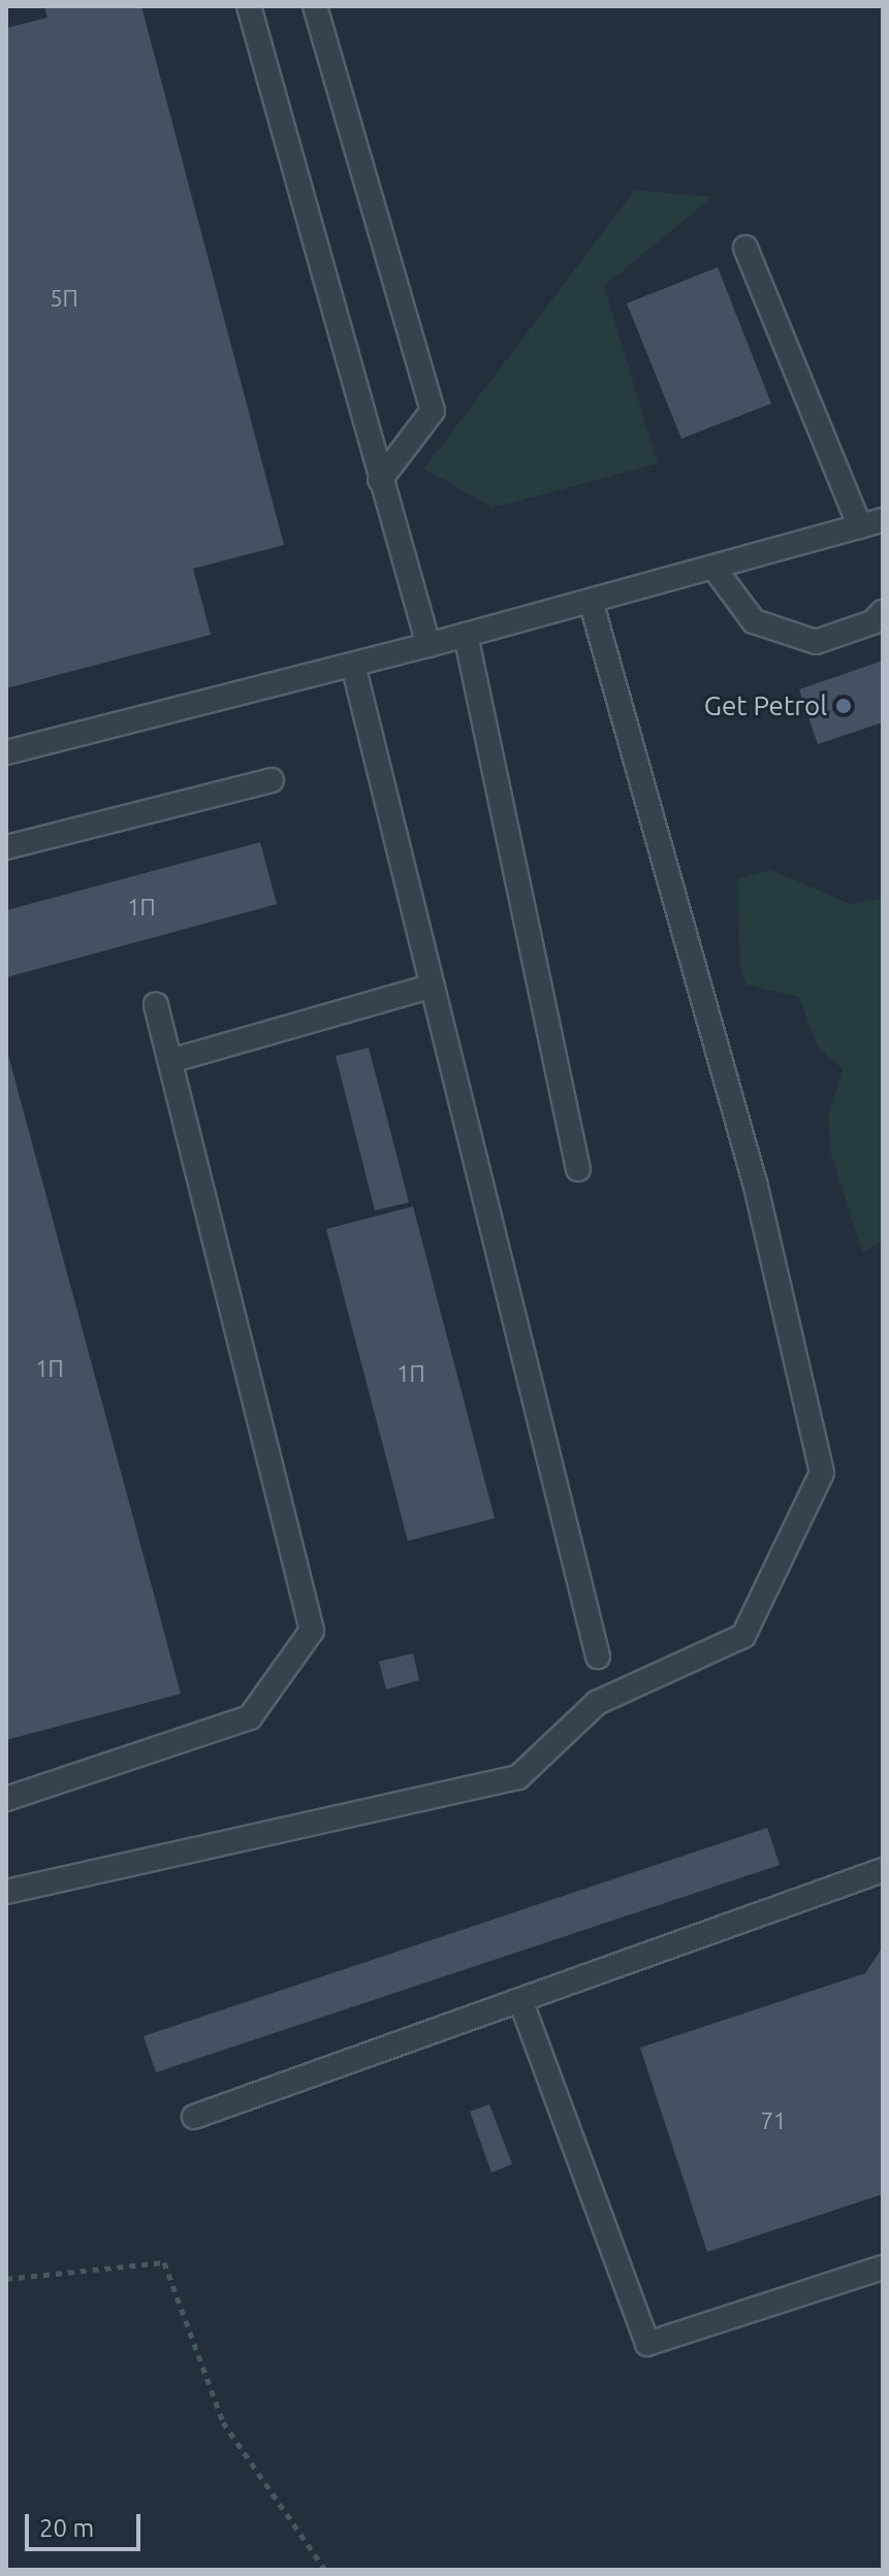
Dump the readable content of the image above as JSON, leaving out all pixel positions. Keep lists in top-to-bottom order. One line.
{"places":["Get Petrol"],"house_numbers":["5П","1П","1П","1П","71"],"scale_bar":"20 m"}
